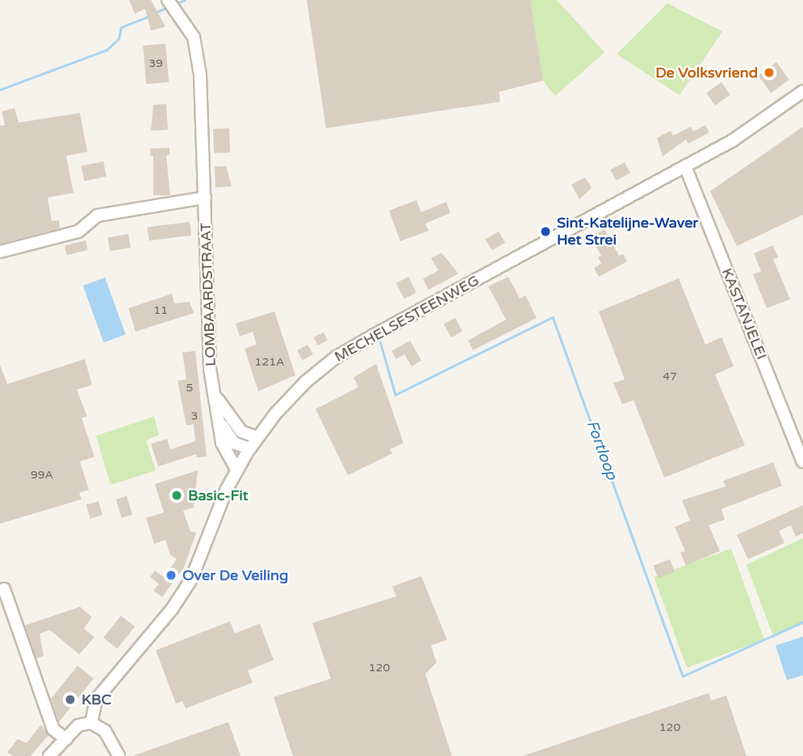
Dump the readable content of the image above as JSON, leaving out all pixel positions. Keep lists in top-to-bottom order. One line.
{"streets":{"street":["LOMBAARDSTRAAT","KASTANJELEI","MECHELSESTEENWEG"]},"crossings":[["LOMBAARDSTRAAT","MECHELSESTEENWEG"],["KASTANJELEI","MECHELSESTEENWEG"]],"water":["Fortloop"],"places":["De Volksvriend","Sint-Katelijne-Waver Het Strei","Basic-Fit","Over De Veiling","KBC"],"house_numbers":["39","11","121A","47","5","3","99A","120","120"]}
